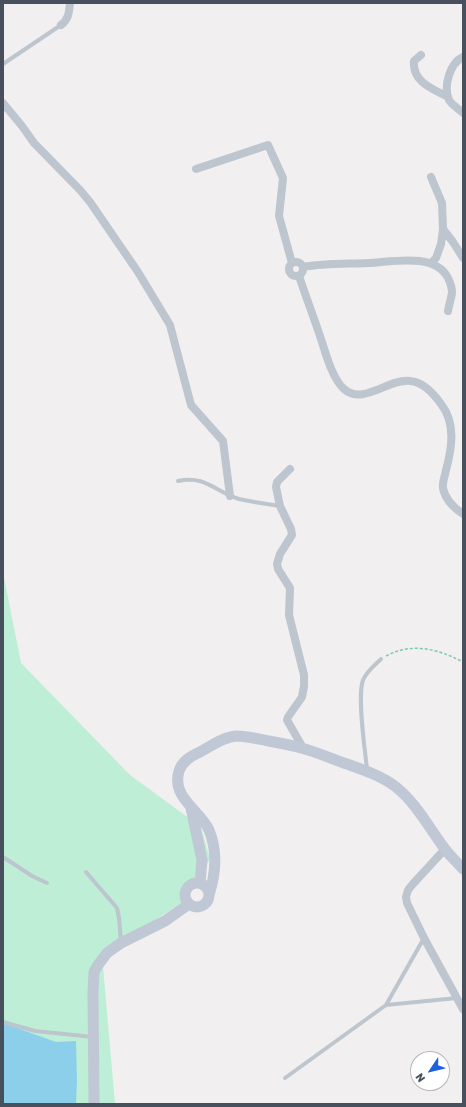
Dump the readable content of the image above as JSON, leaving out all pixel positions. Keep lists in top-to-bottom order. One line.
{"north":"bottom left"}
